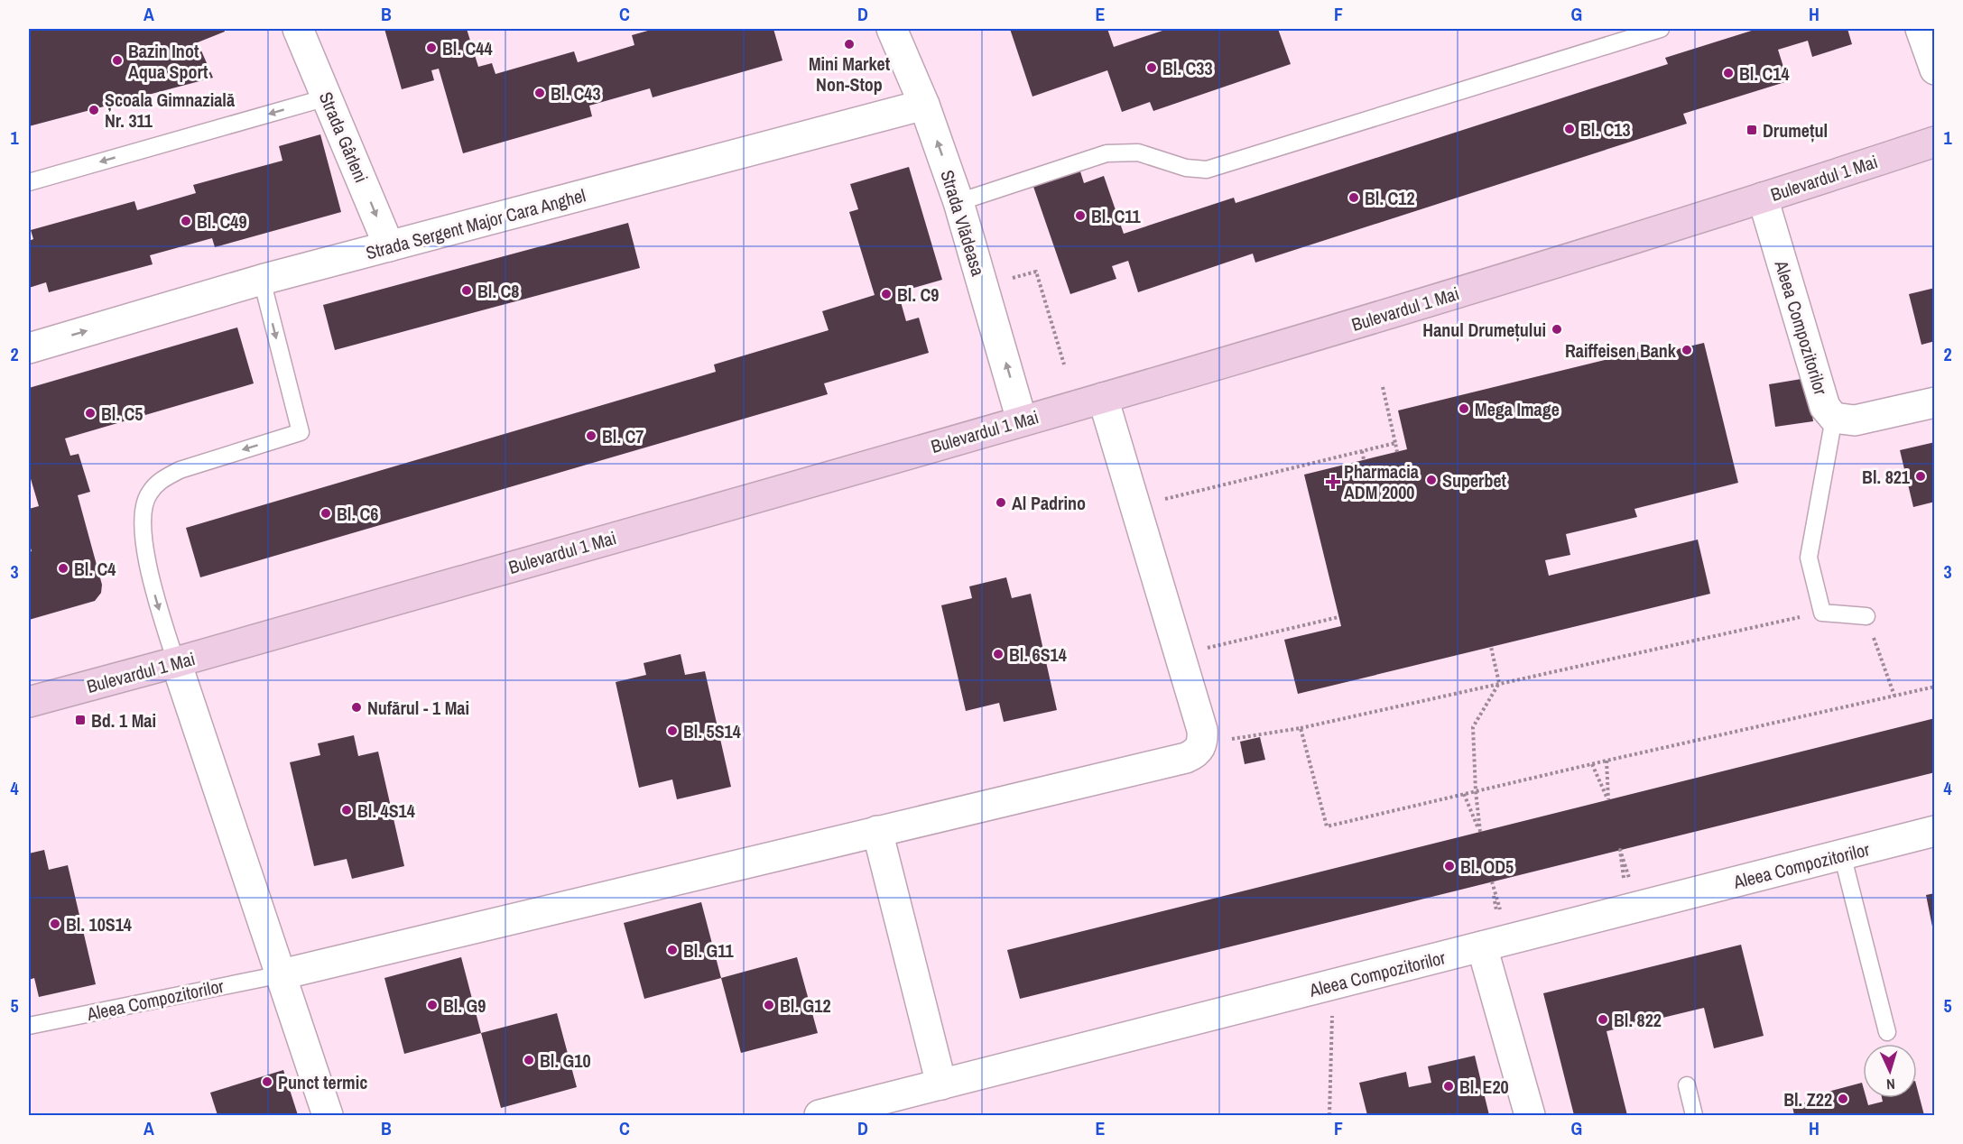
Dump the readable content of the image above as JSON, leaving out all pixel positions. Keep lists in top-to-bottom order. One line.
{"streets":{"main road":["Bulevardul 1 Mai"],"street":["Strada Gârleni","Strada Vlădeasa","Strada Sergent Major Cara Anghel","Aleea Compozitorilor"]},"crossings":[["Strada Gârleni","Strada Sergent Major Cara Anghel"],["Bulevardul 1 Mai","Strada Vlădeasa"],["Bulevardul 1 Mai","Aleea Compozitorilor"],["Strada Vlădeasa","Strada Sergent Major Cara Anghel"]],"one_way":["Strada Gârleni","Strada Vlădeasa"],"places":{"other":["Mini Market Non-Stop","Bl. C44","Bazin Inot Aqua Sport","Bl. C33","Bl. C14","Bl. C43","Școala Gimnazială Nr. 311","Bl. C13","Bl. C12","Bl. C11","Bl. C49","Bl. C8","Bl. C9","Hanul Drumețului","Raiffeisen Bank","Mega Image","Bl. C5","Bl. C7","Bl. 821","Superbet","Al Padrino","Bl. C6","Bl. C4","Bl. 6S14","Nufărul - 1 Mai","Bl. 5S14","Bl. 4S14","Bl. OD5","Bl. 10S14","Bl. G11","Bl. G9","Bl. G12","Bl. 822","Bl. G10","Punct termic","Bl. E20","Bl. Z22"],"transit":["Drumețul","Bd. 1 Mai"],"health":["Pharmacia ADM 2000"]},"north":"bottom","grid":{"columns":["A","B","C","D","E","F","G","H"],"rows":["1","2","3","4","5"]}}
